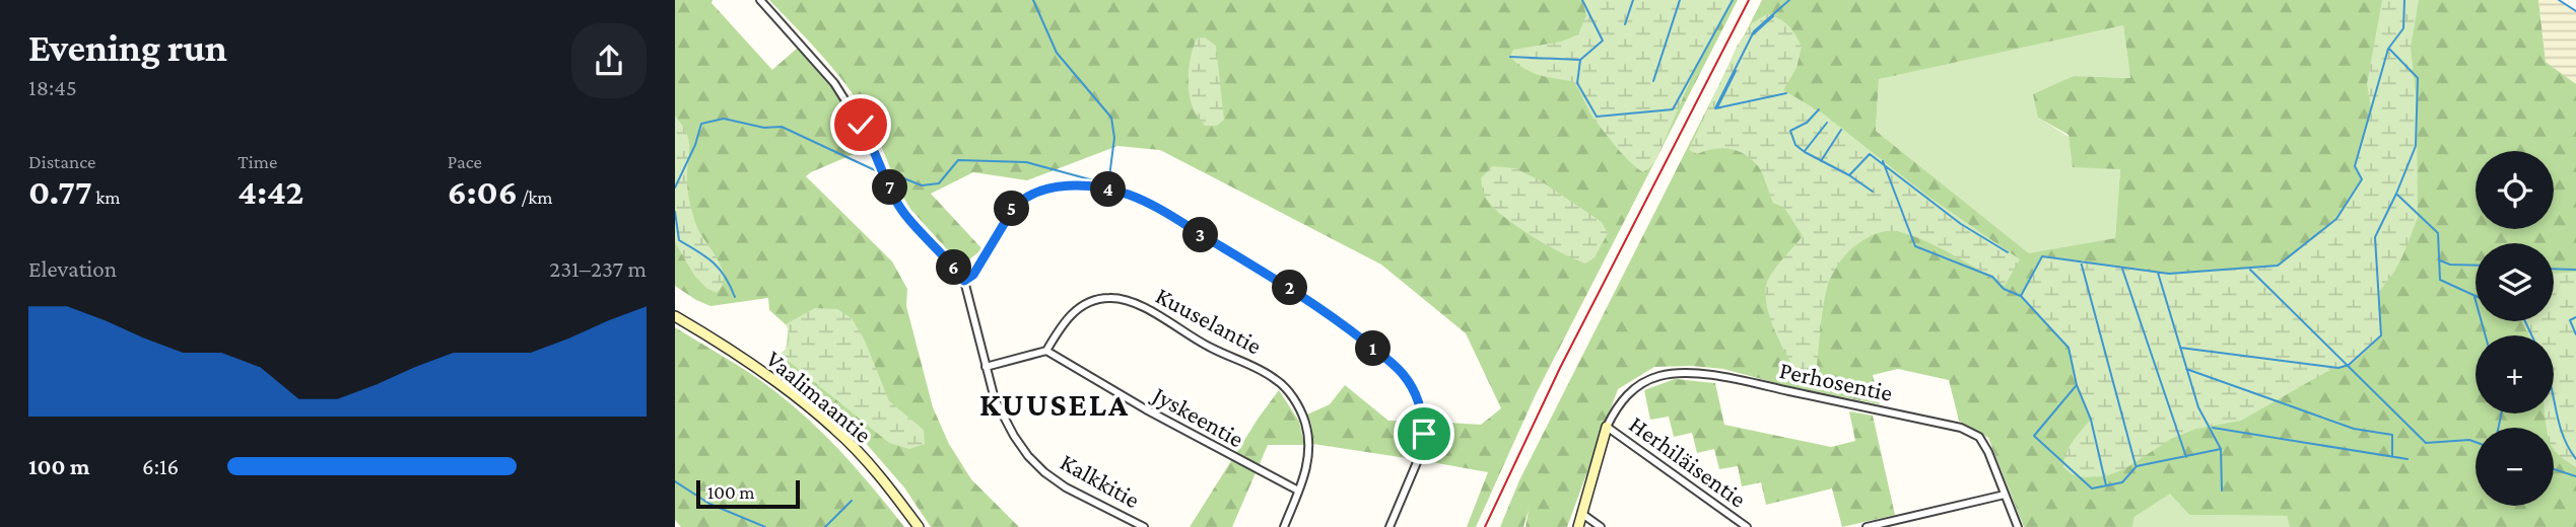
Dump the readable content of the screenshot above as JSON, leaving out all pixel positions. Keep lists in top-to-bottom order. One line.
{"streets":{"main road":["Vaalimaantie"],"street":["Kuuselantie","Perhosentie","Jyskeentie","Herhiläisentie","Kalkkitie"]},"crossings":[["Kuuselantie","Jyskeentie"],["Perhosentie","Herhiläisentie"]],"districts":["KUUSELA"],"scale_bar":"100 m","page":{"heading":["Evening run","18:45"],"stats":[["Distance","0.77 km"],["Time","4:42"],["Pace","6:06 /km"]],"map_buttons":["+","−"],"pins":["7","4","5","3","6","2","1"],"chart":["Elevation","231–237 m"],"list":[{"name":"100 m","note":"6:16"}],"scale":"100 m"}}
